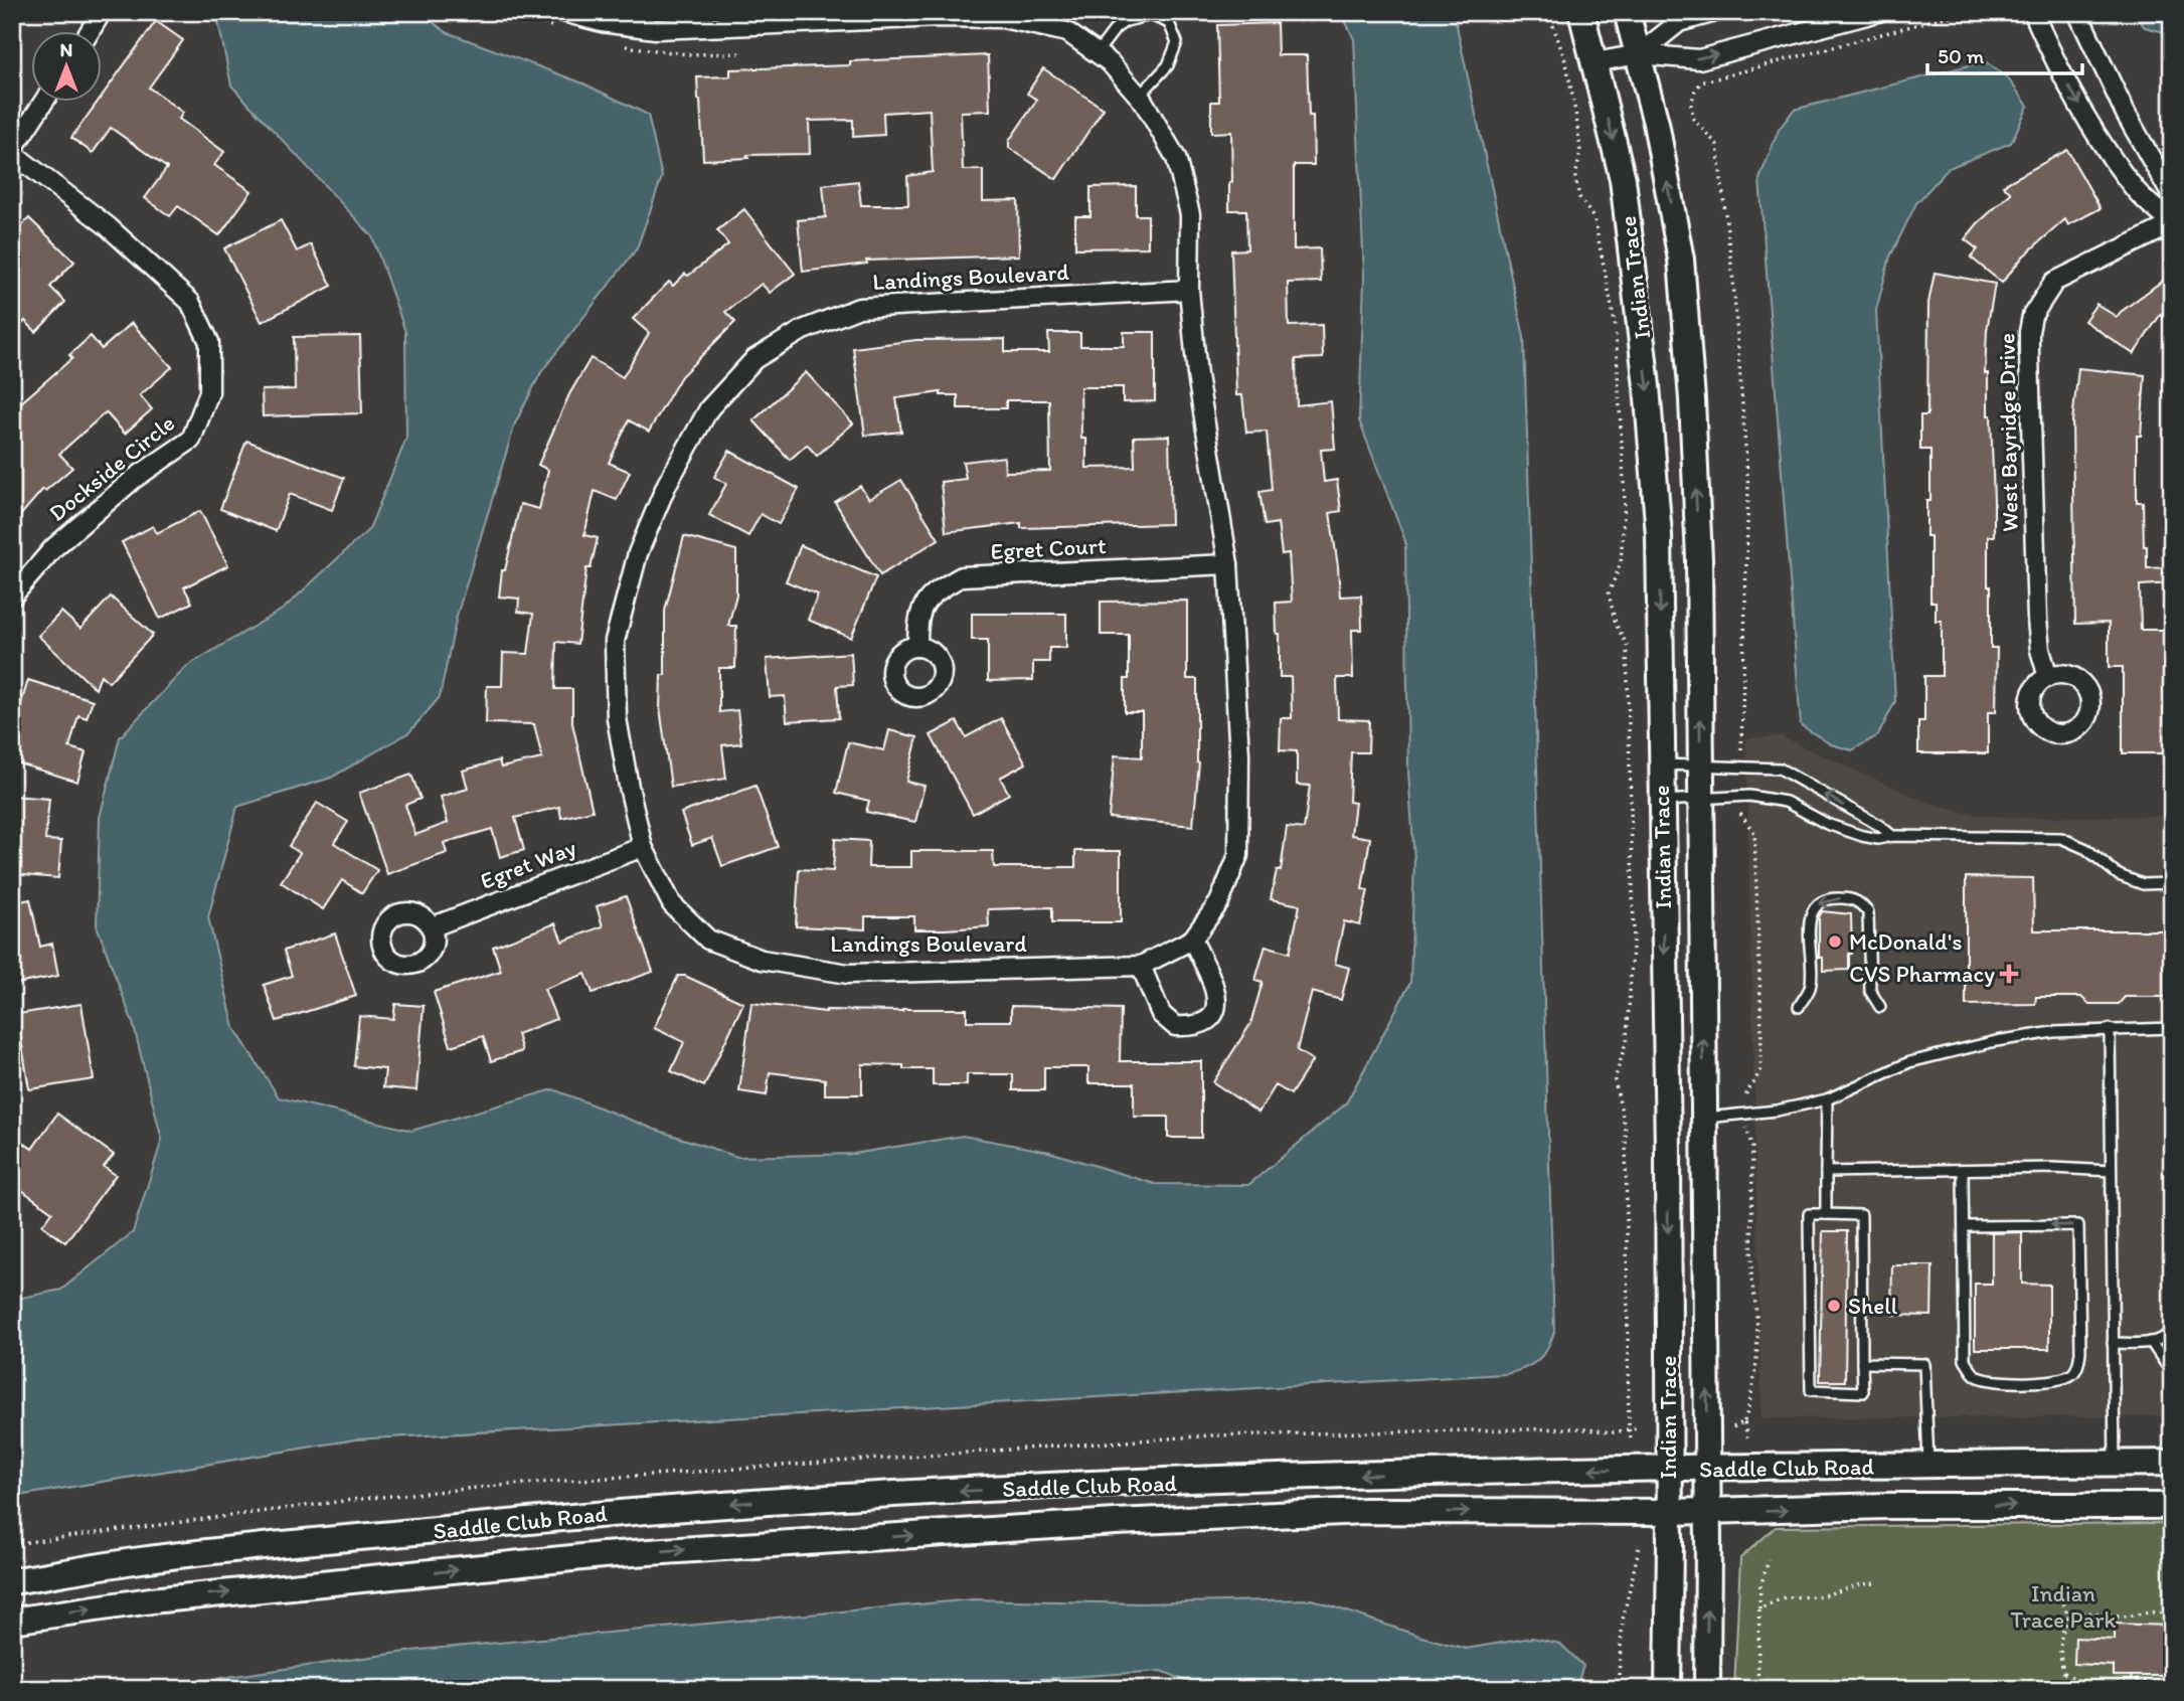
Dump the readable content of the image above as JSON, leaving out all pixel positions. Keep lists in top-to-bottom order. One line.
{"streets":{"street":["Landings Boulevard","Indian Trace","West Bayridge Drive","Dockside Circle","Egret Court","Egret Way","Saddle Club Road"]},"crossings":[["Landings Boulevard","Egret Court"],["Landings Boulevard","Egret Way"],["Indian Trace","Saddle Club Road"]],"parks":["Indian Trace Park"],"places":{"other":["McDonald's","Shell"],"health":["CVS Pharmacy"]},"scale_bar":"50 m","north":"top"}
